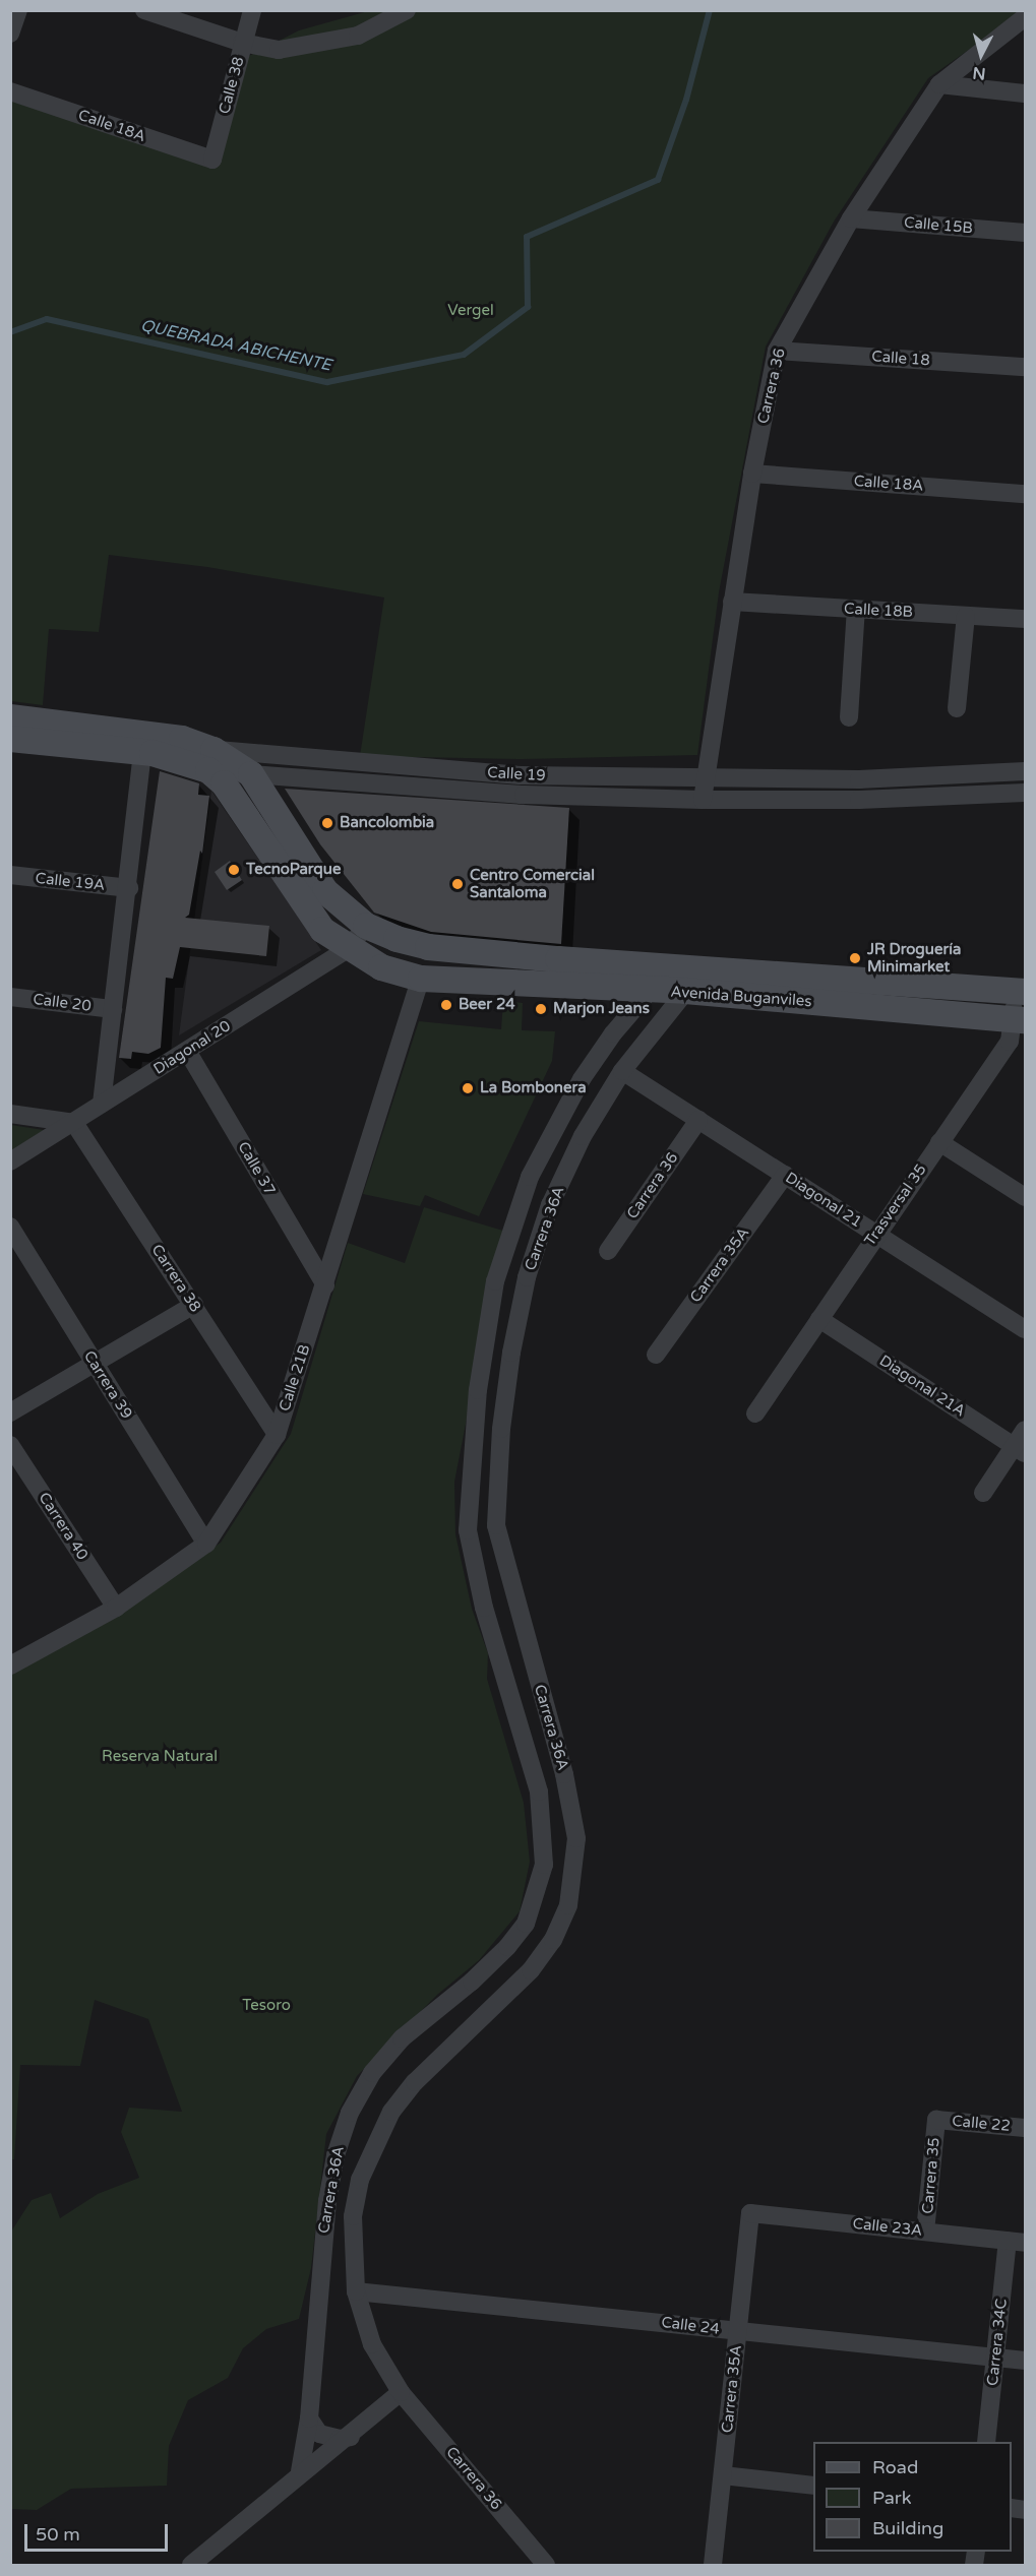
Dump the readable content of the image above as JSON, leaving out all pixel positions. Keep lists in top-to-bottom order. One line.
{"streets":{"main road":["Calle 19","Avenida Buganviles"],"street":["Calle 38","Calle 18A","Calle 15B","Calle 18","Carrera 36","Calle 18B","Calle 19A","Calle 20","Diagonal 20","Calle 37","Diagonal 21","Trasversal 35","Carrera 36A","Carrera 35A","Carrera 38","Calle 21B","Carrera 39","Diagonal 21A","Carrera 40","Calle 22","Carrera 35","Calle 23A","Calle 24","Carrera 34C"]},"crossings":[["Calle 38","Calle 18A"],["Calle 18A","Carrera 36"],["Calle 15B","Carrera 36"],["Calle 18","Carrera 36"],["Carrera 36","Calle 18B"],["Carrera 36","Calle 19"],["Carrera 36","Diagonal 21"],["Carrera 36","Carrera 36A"],["Calle 19","Avenida Buganviles"],["Avenida Buganviles","Diagonal 20"],["Avenida Buganviles","Trasversal 35"],["Avenida Buganviles","Carrera 36A"],["Avenida Buganviles","Calle 21B"],["Diagonal 20","Calle 37"],["Diagonal 20","Carrera 38"],["Calle 37","Calle 21B"],["Diagonal 21","Trasversal 35"],["Diagonal 21","Carrera 36A"],["Diagonal 21","Carrera 35A"],["Trasversal 35","Diagonal 21A"],["Carrera 36A","Calle 24"],["Carrera 35A","Calle 23A"],["Carrera 35A","Calle 24"],["Carrera 38","Calle 21B"],["Calle 21B","Carrera 39"],["Calle 21B","Carrera 40"],["Calle 22","Carrera 35"],["Carrera 35","Calle 23A"],["Calle 23A","Carrera 34C"],["Calle 24","Carrera 34C"]],"water":["QUEBRADA ABICHENTE"],"parks":["Vergel","Reserva Natural","Tesoro"],"places":["Bancolombia","TecnoParque","Centro Comercial Santaloma","JR Droguería Minimarket","Beer 24","Marjon Jeans","La Bombonera"],"legend":["Road","Park","Building"],"scale_bar":"50 m","north":"bottom"}
